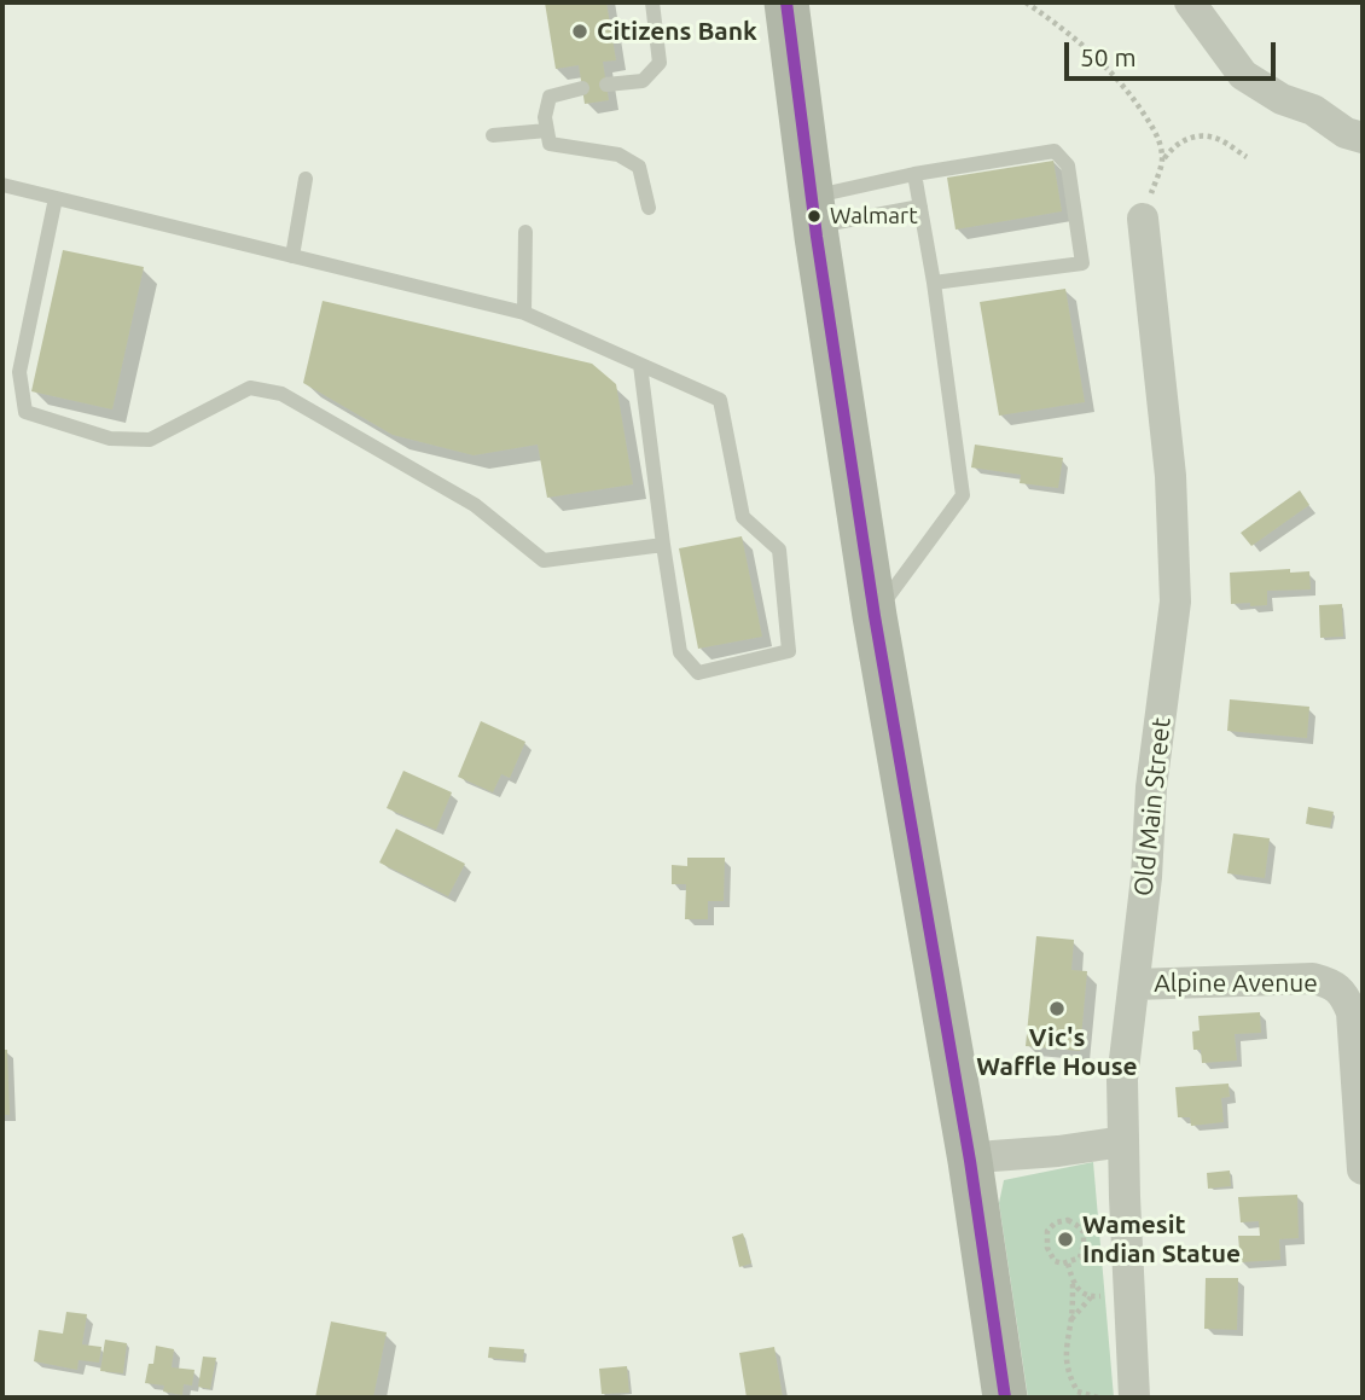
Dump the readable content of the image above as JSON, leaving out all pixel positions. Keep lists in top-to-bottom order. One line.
{"streets":{"street":["Old Main Street","Alpine Avenue"]},"crossings":[["Old Main Street","Alpine Avenue"]],"places":["Citizens Bank","Walmart","Vic's Waffle House","Wamesit Indian Statue"],"scale_bar":"50 m"}
